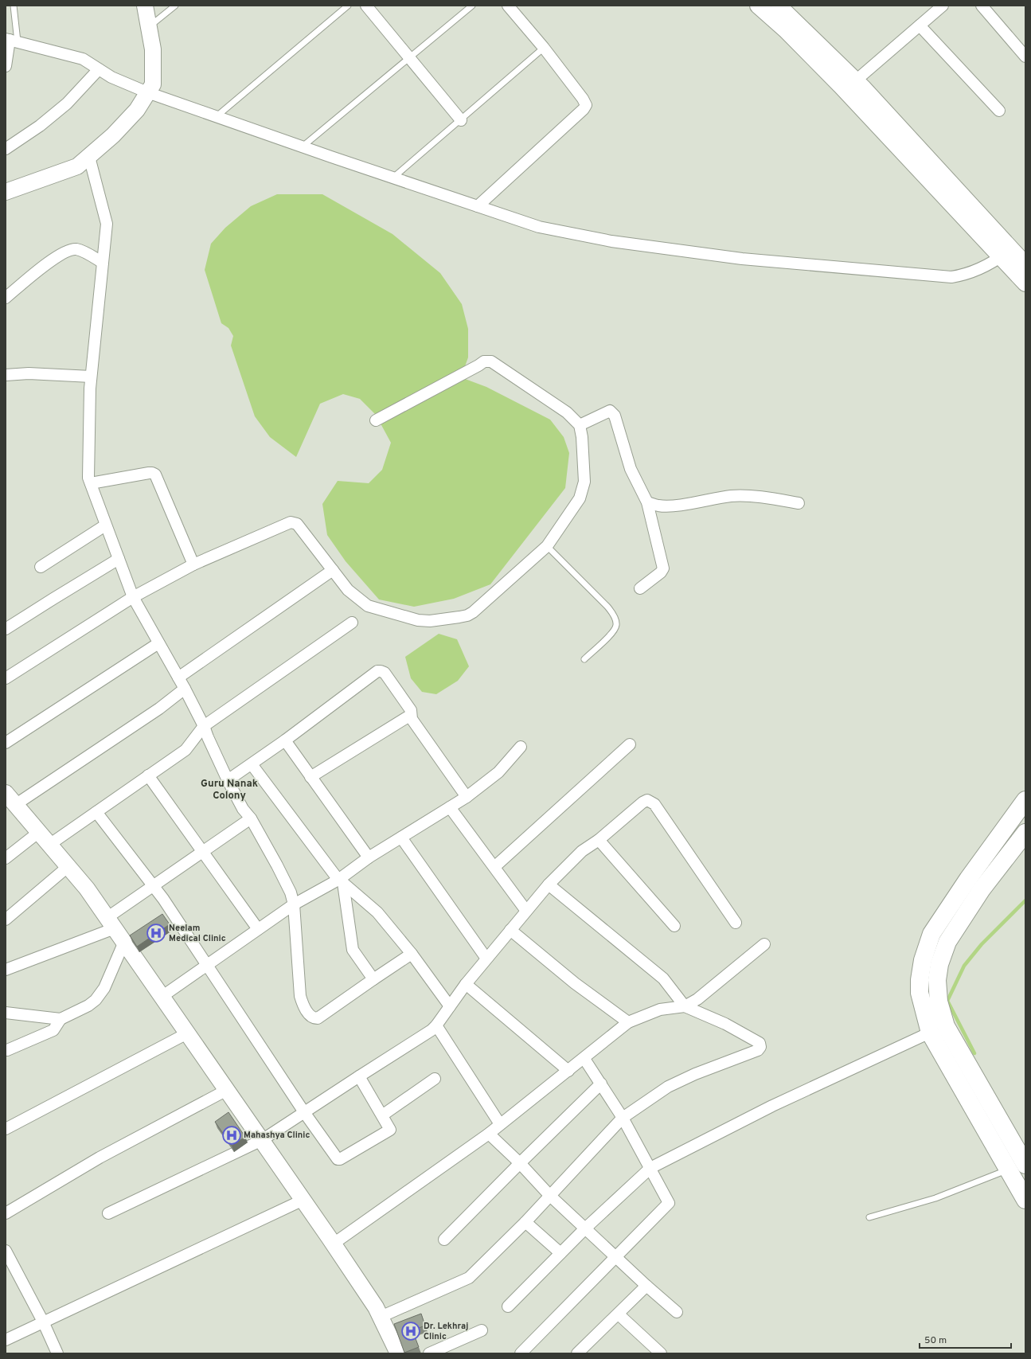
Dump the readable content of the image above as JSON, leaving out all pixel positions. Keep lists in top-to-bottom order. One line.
{"districts":["Guru Nanak Colony"],"places":{"hospital":["Neelam Medical Clinic","Mahashya Clinic","Dr. Lekhraj Clinic"]},"scale_bar":"50 m"}
